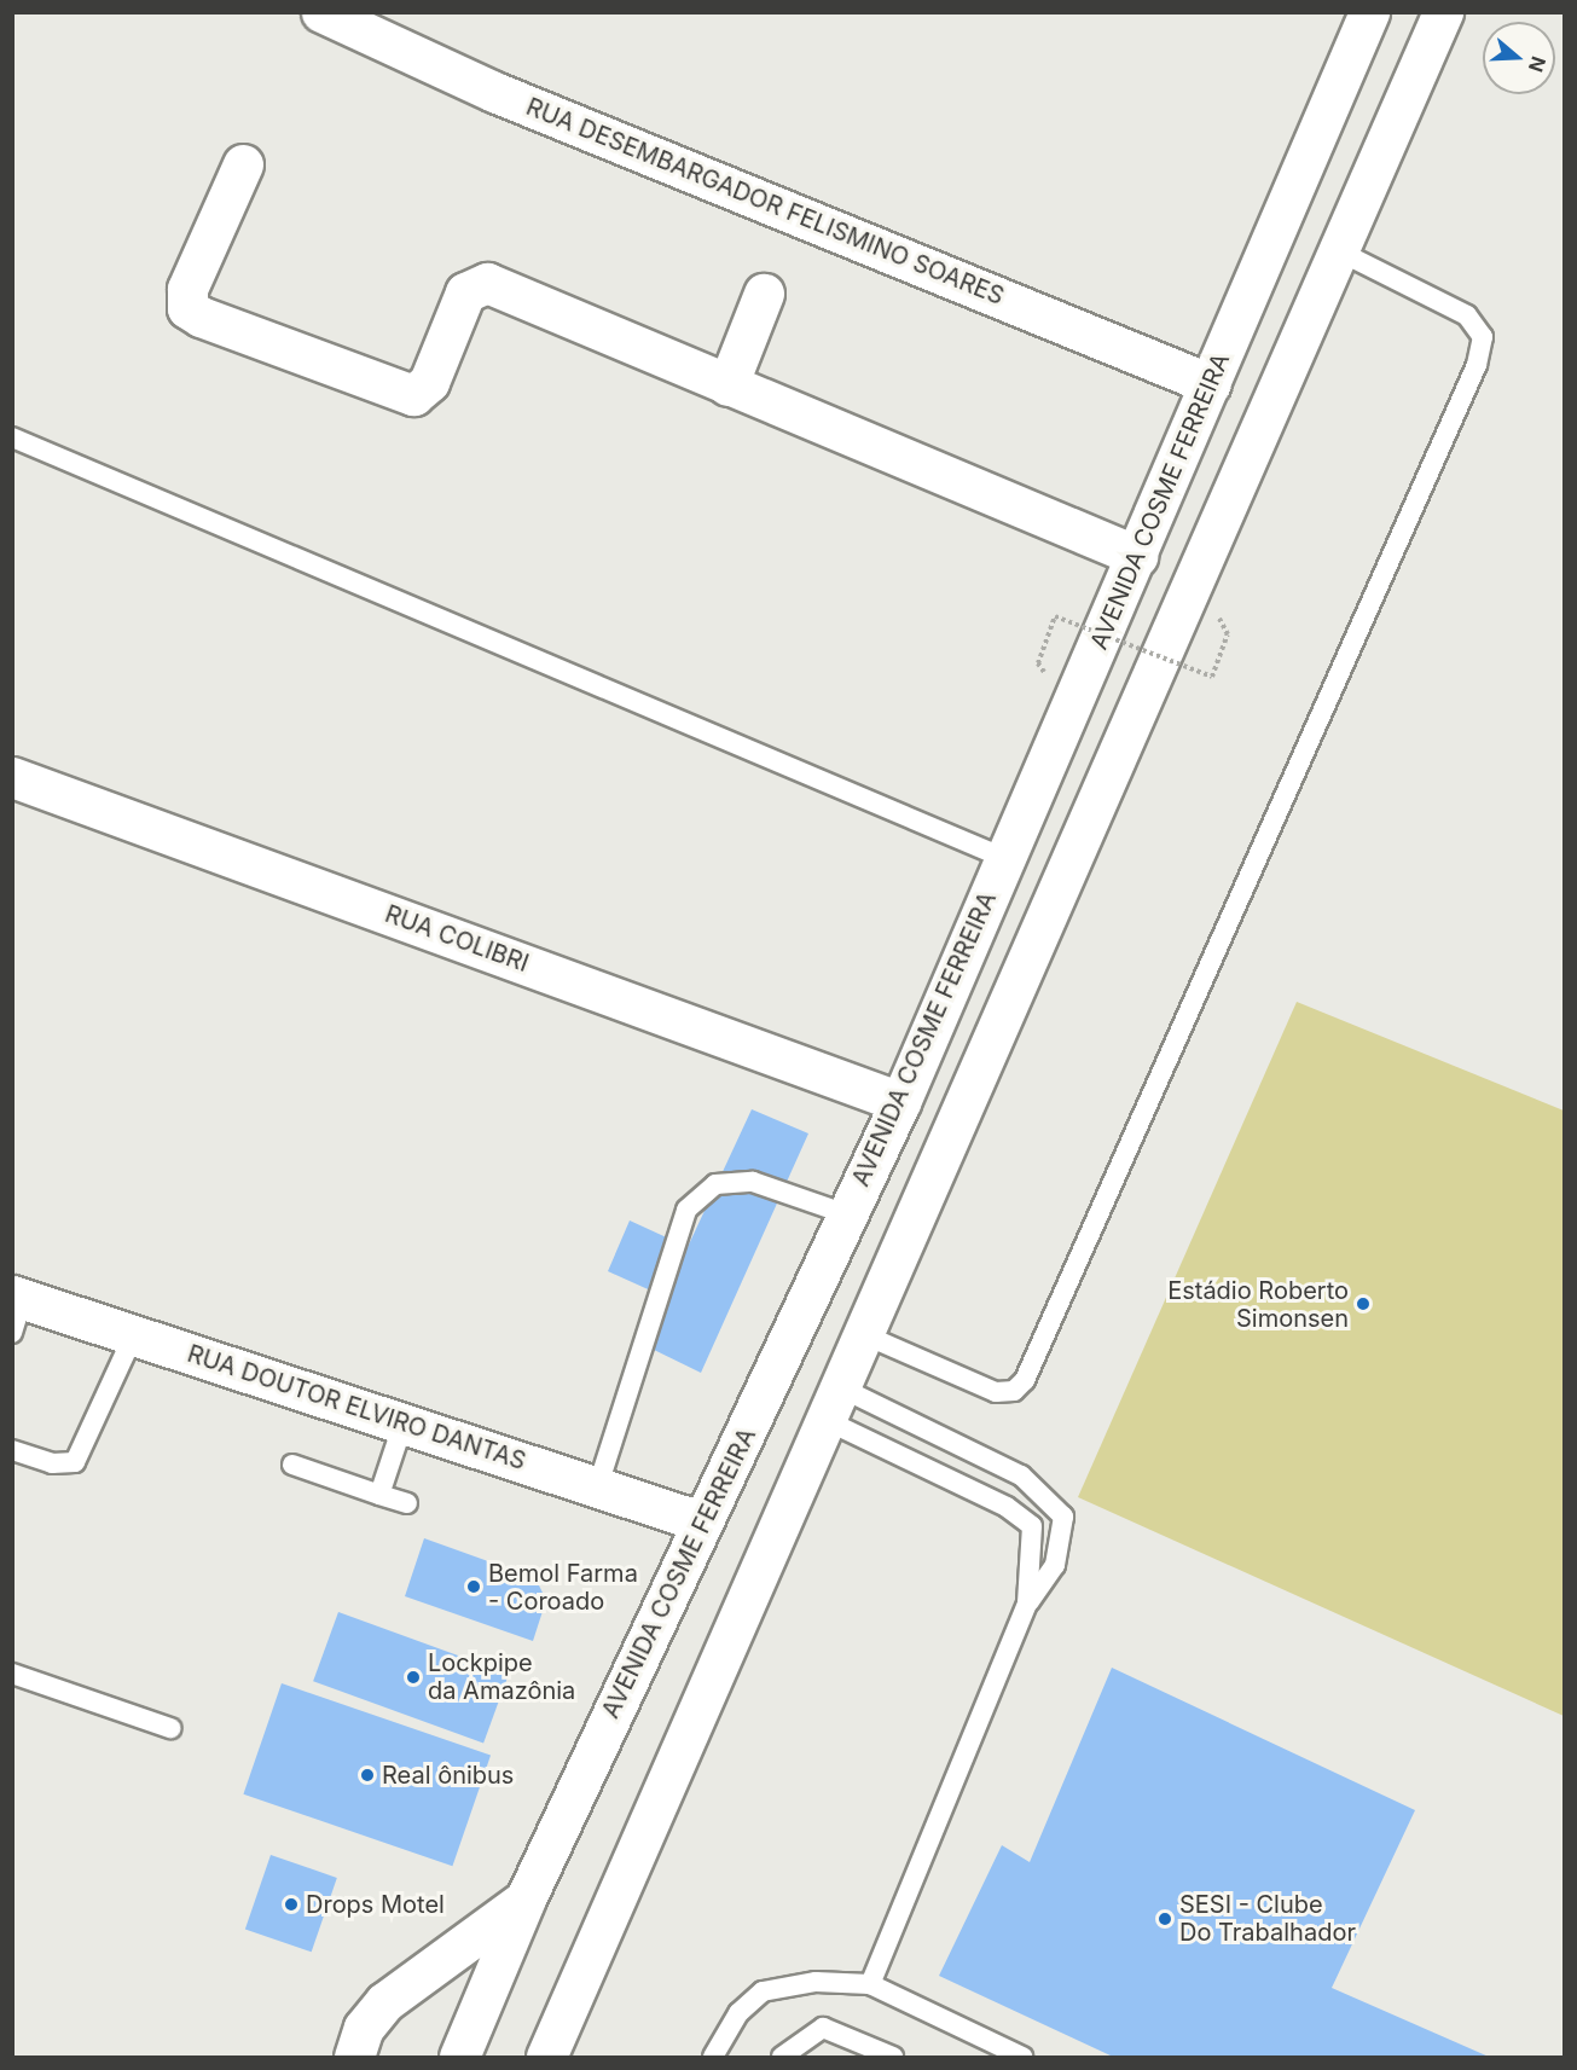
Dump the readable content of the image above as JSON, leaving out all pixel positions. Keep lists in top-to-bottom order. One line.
{"streets":{"main road":["RUA DESEMBARGADOR FELISMINO SOARES","AVENIDA COSME FERREIRA","RUA COLIBRI","RUA DOUTOR ELVIRO DANTAS"]},"crossings":[["RUA DESEMBARGADOR FELISMINO SOARES","AVENIDA COSME FERREIRA"],["AVENIDA COSME FERREIRA","RUA COLIBRI"],["AVENIDA COSME FERREIRA","RUA DOUTOR ELVIRO DANTAS"]],"places":["Estádio Roberto Simonsen","Bemol Farma - Coroado","Lockpipe da Amazônia","Real ônibus","Drops Motel","SESI - Clube Do Trabalhador"],"north":"right"}
